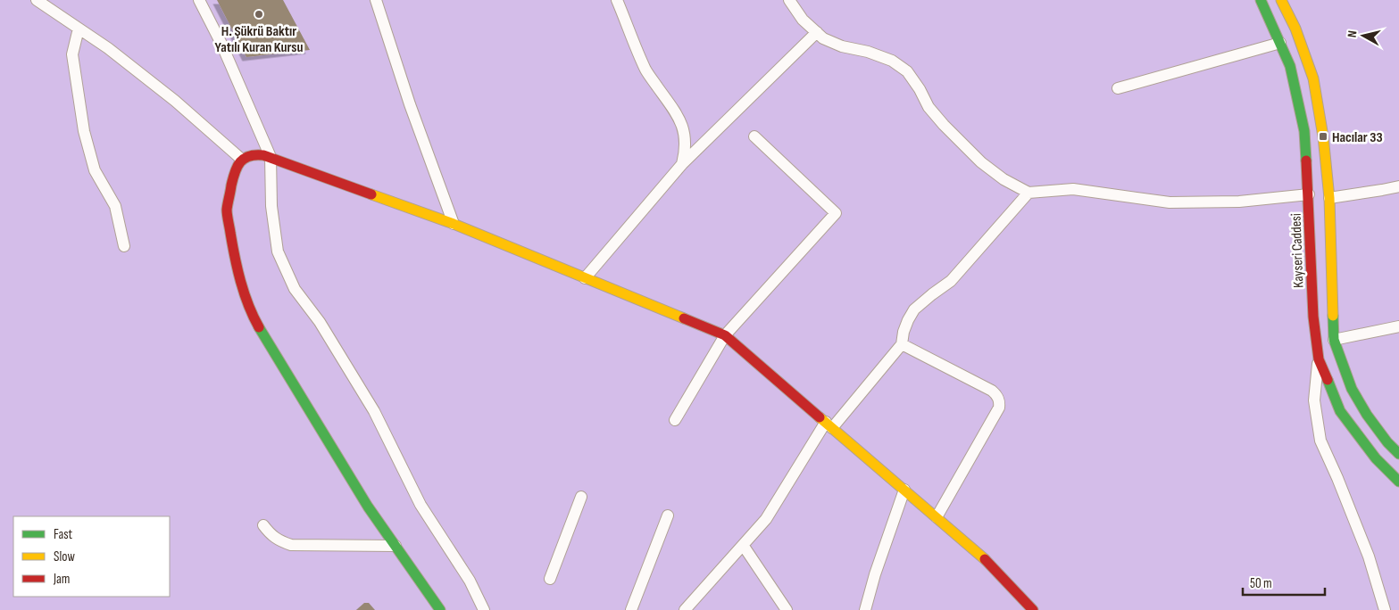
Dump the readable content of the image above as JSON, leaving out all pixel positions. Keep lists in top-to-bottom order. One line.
{"streets":{"street":["Kayseri Caddesi"]},"places":{"other":["H. Şükrü Baktır Yatılı Kuran Kursu"],"transit":["Hacılar 33"]},"legend":["Fast","Slow","Jam"],"scale_bar":"50 m","north":"left"}
